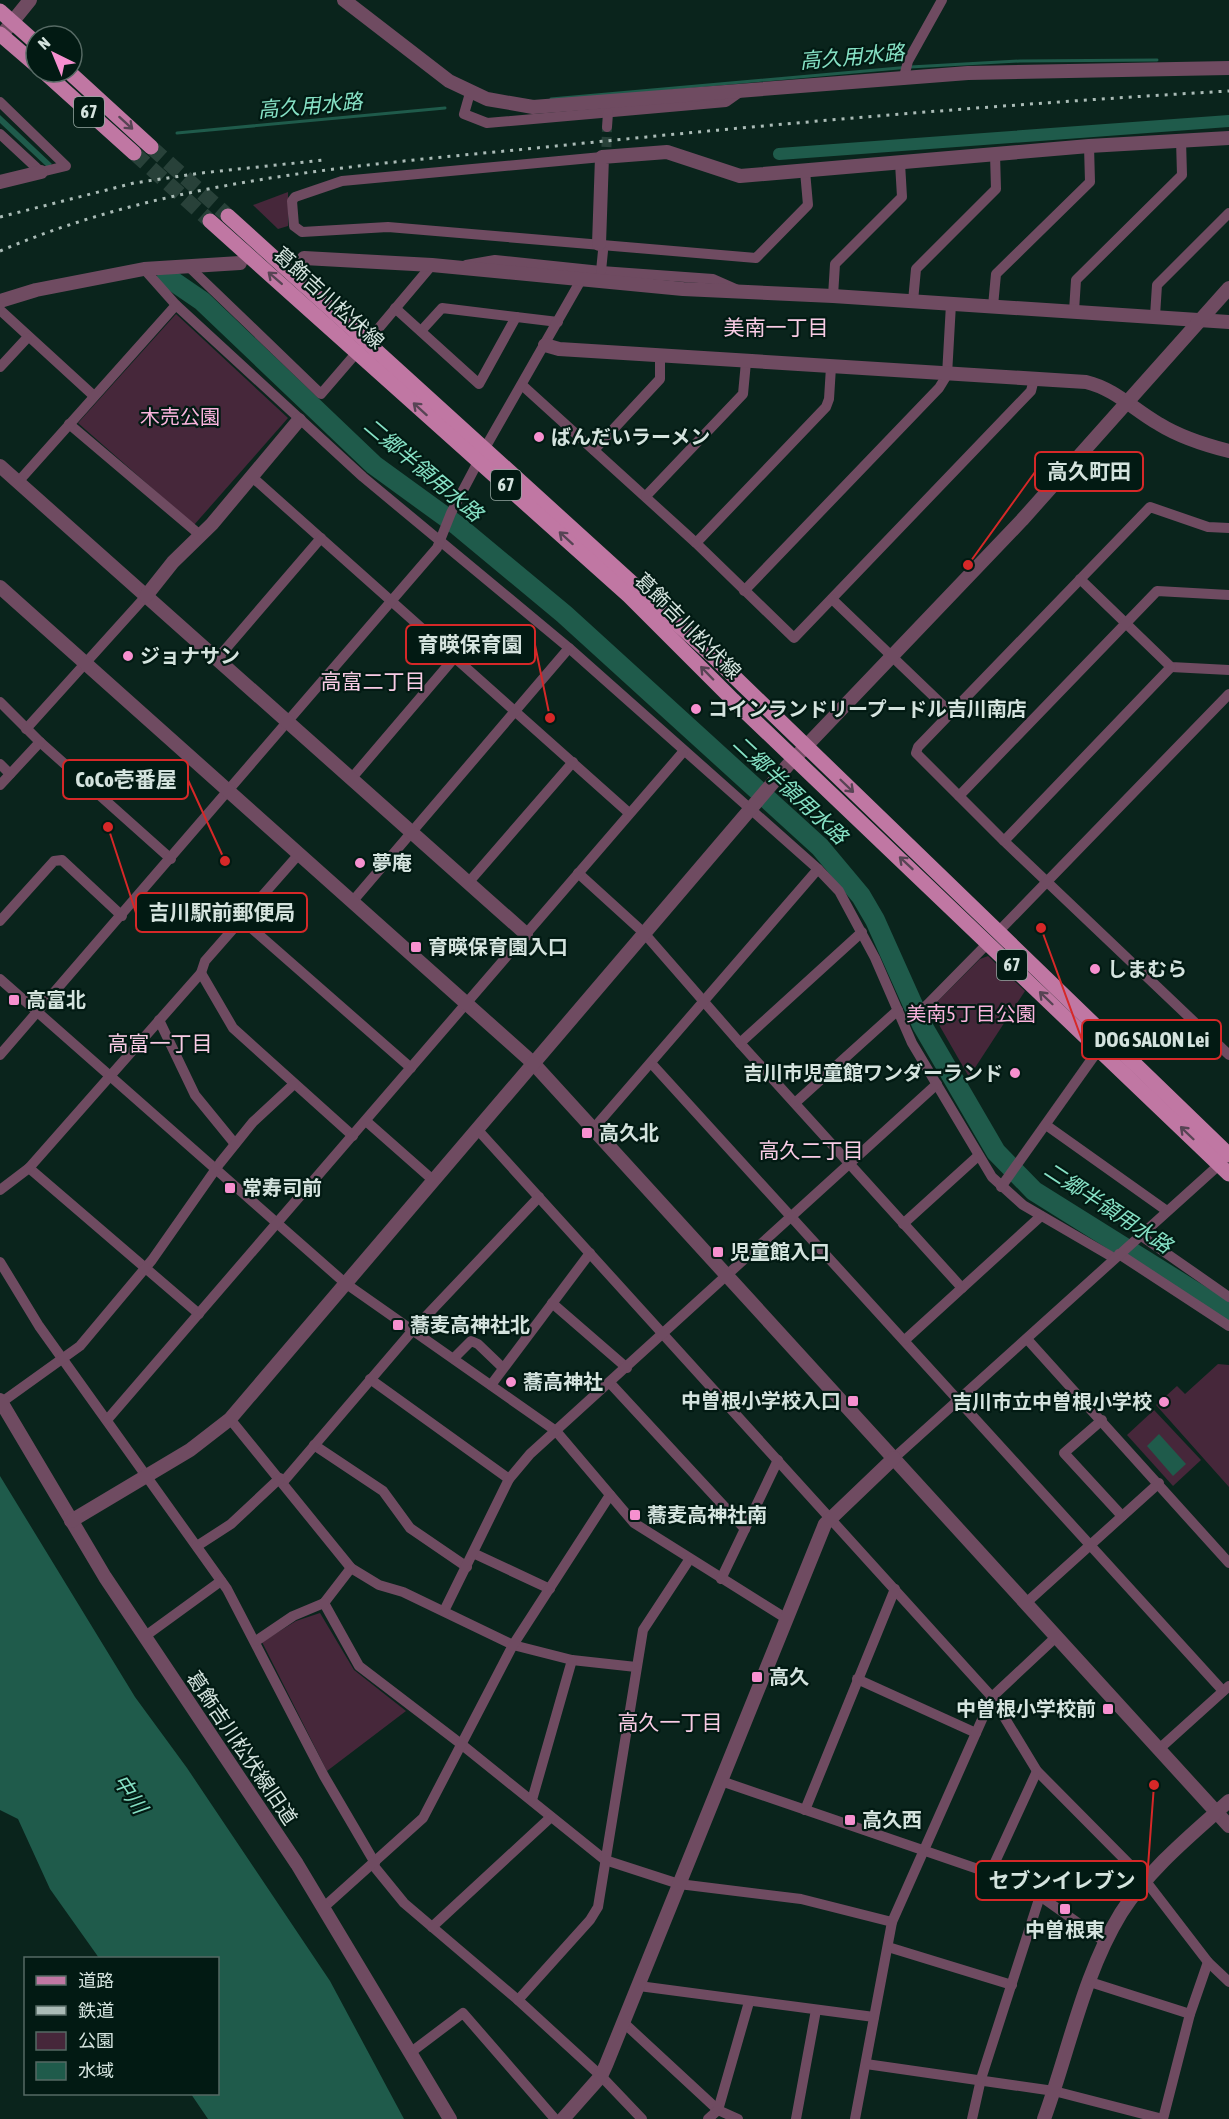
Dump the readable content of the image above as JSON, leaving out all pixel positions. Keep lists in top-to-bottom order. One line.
{"streets":{"main road":["67","葛飾吉川松伏線"],"street":["葛飾吉川松伏線旧道"]},"districts":["美南一丁目","高富二丁目","高富一丁目","高久二丁目","高久一丁目"],"water":["高久用水路","二郷半領用水路","中川"],"parks":["木売公園","美南5丁目公園"],"places":{"other":["ばんだいラーメン","高久町田","ジョナサン","コインランドリープードル吉川南店","育暎保育園","吉川駅前郵便局","CoCo壱番屋","夢庵","DOG SALON Lei","しまむら","吉川市児童館ワンダーランド","蕎高神社","吉川市立中曽根小学校","セブンイレブン"],"transit":["育暎保育園入口","高富北","高久北","常寿司前","児童館入口","蕎麦高神社北","中曽根小学校入口","蕎麦高神社南","高久","中曽根小学校前","高久西","中曽根東"]},"legend":["道路","鉄道","公園","水域"],"north":"top left"}
